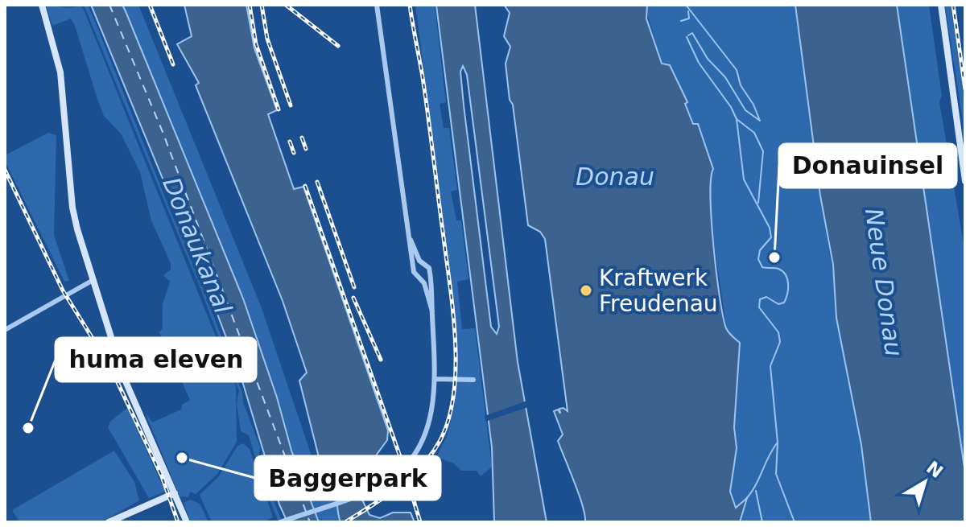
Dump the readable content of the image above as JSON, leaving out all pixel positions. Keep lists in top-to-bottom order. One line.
{"water":["Donau","Donaukanal","Neue Donau"],"places":["Donauinsel","Kraftwerk Freudenau","huma eleven","Baggerpark"],"north":"top right"}
